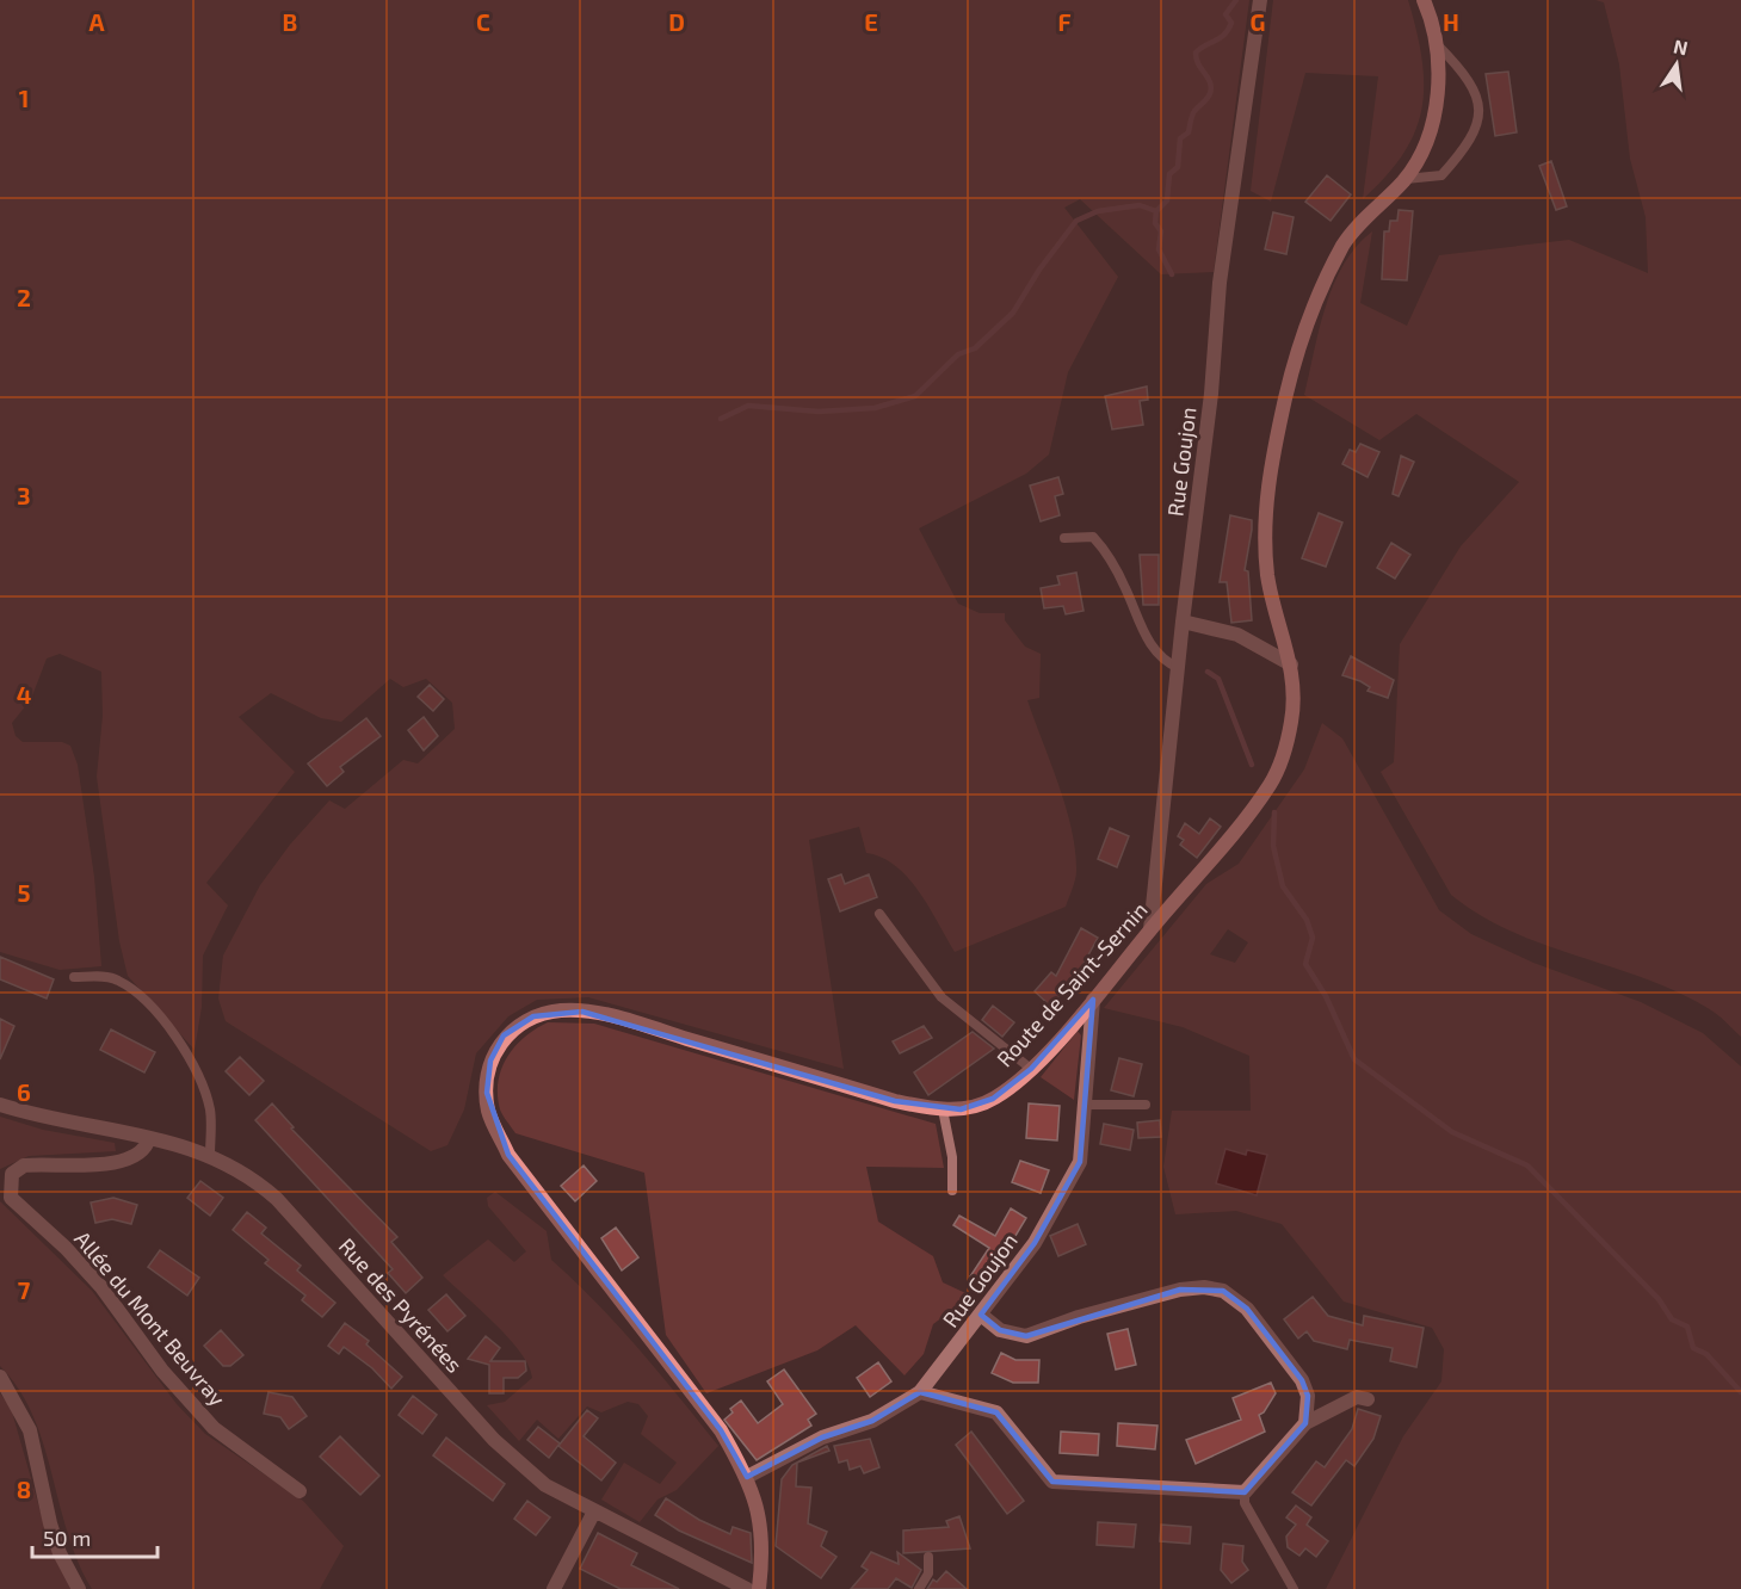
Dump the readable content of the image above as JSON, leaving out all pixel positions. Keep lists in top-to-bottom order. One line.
{"streets":{"street":["Rue Goujon","Route de Saint-Sernin","Rue des Pyrénées","Allée du Mont Beuvray"]},"crossings":[["Rue Goujon","Route de Saint-Sernin"],["Rue des Pyrénées","Allée du Mont Beuvray"]],"scale_bar":"50 m","north":"top","grid":{"columns":["A","B","C","D","E","F","G","H"],"rows":["1","2","3","4","5","6","7","8"]}}
